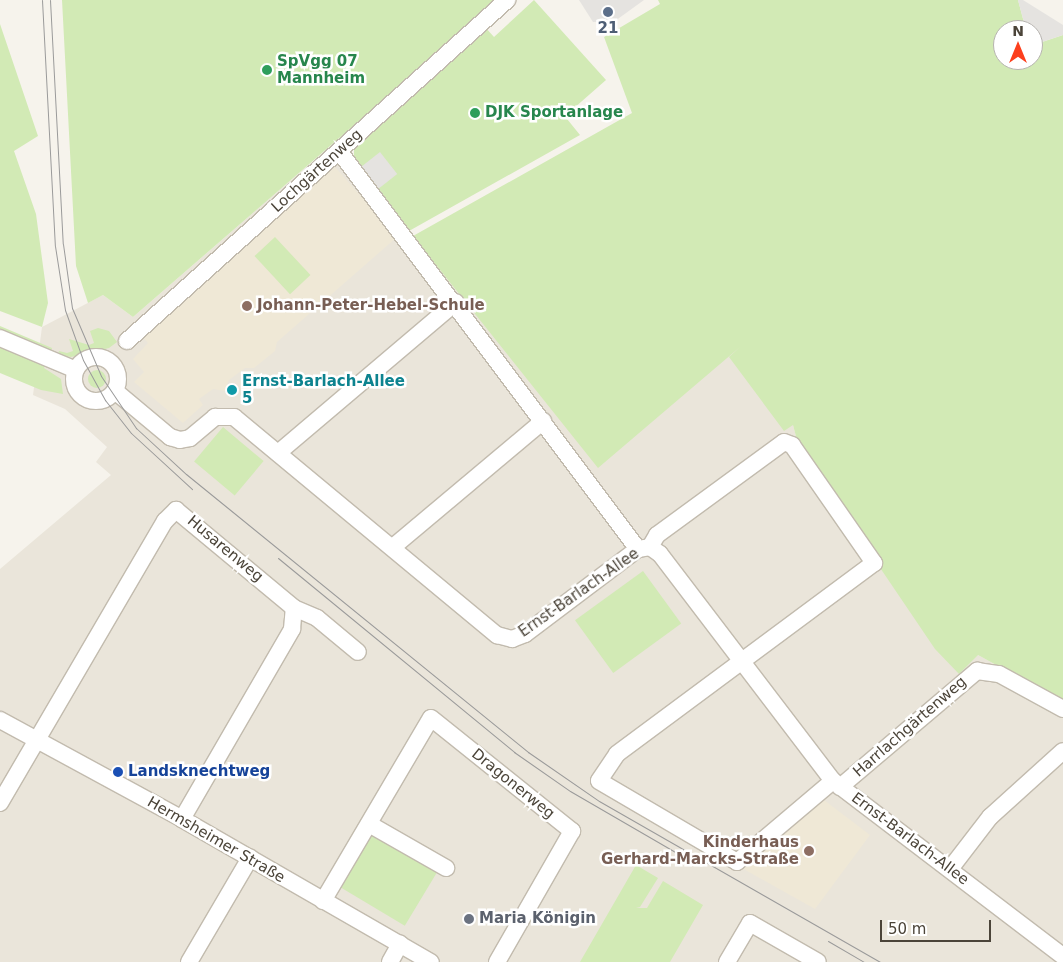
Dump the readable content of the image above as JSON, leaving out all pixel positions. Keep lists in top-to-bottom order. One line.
{"streets":{"street":["Lochgärtenweg","Husarenweg","Ernst-Barlach-Allee","Harrlachgärtenweg","Dragonerweg","Hermsheimer Straße"]},"crossings":[["Husarenweg","Hermsheimer Straße"],["Ernst-Barlach-Allee","Harrlachgärtenweg"],["Dragonerweg","Hermsheimer Straße"]],"places":["21","SpVgg 07 Mannheim","DJK Sportanlage","Johann-Peter-Hebel-Schule","Ernst-Barlach-Allee 5","Landsknechtweg","Kinderhaus Gerhard-Marcks-Straße","Maria Königin"],"scale_bar":"50 m","north":"top"}
